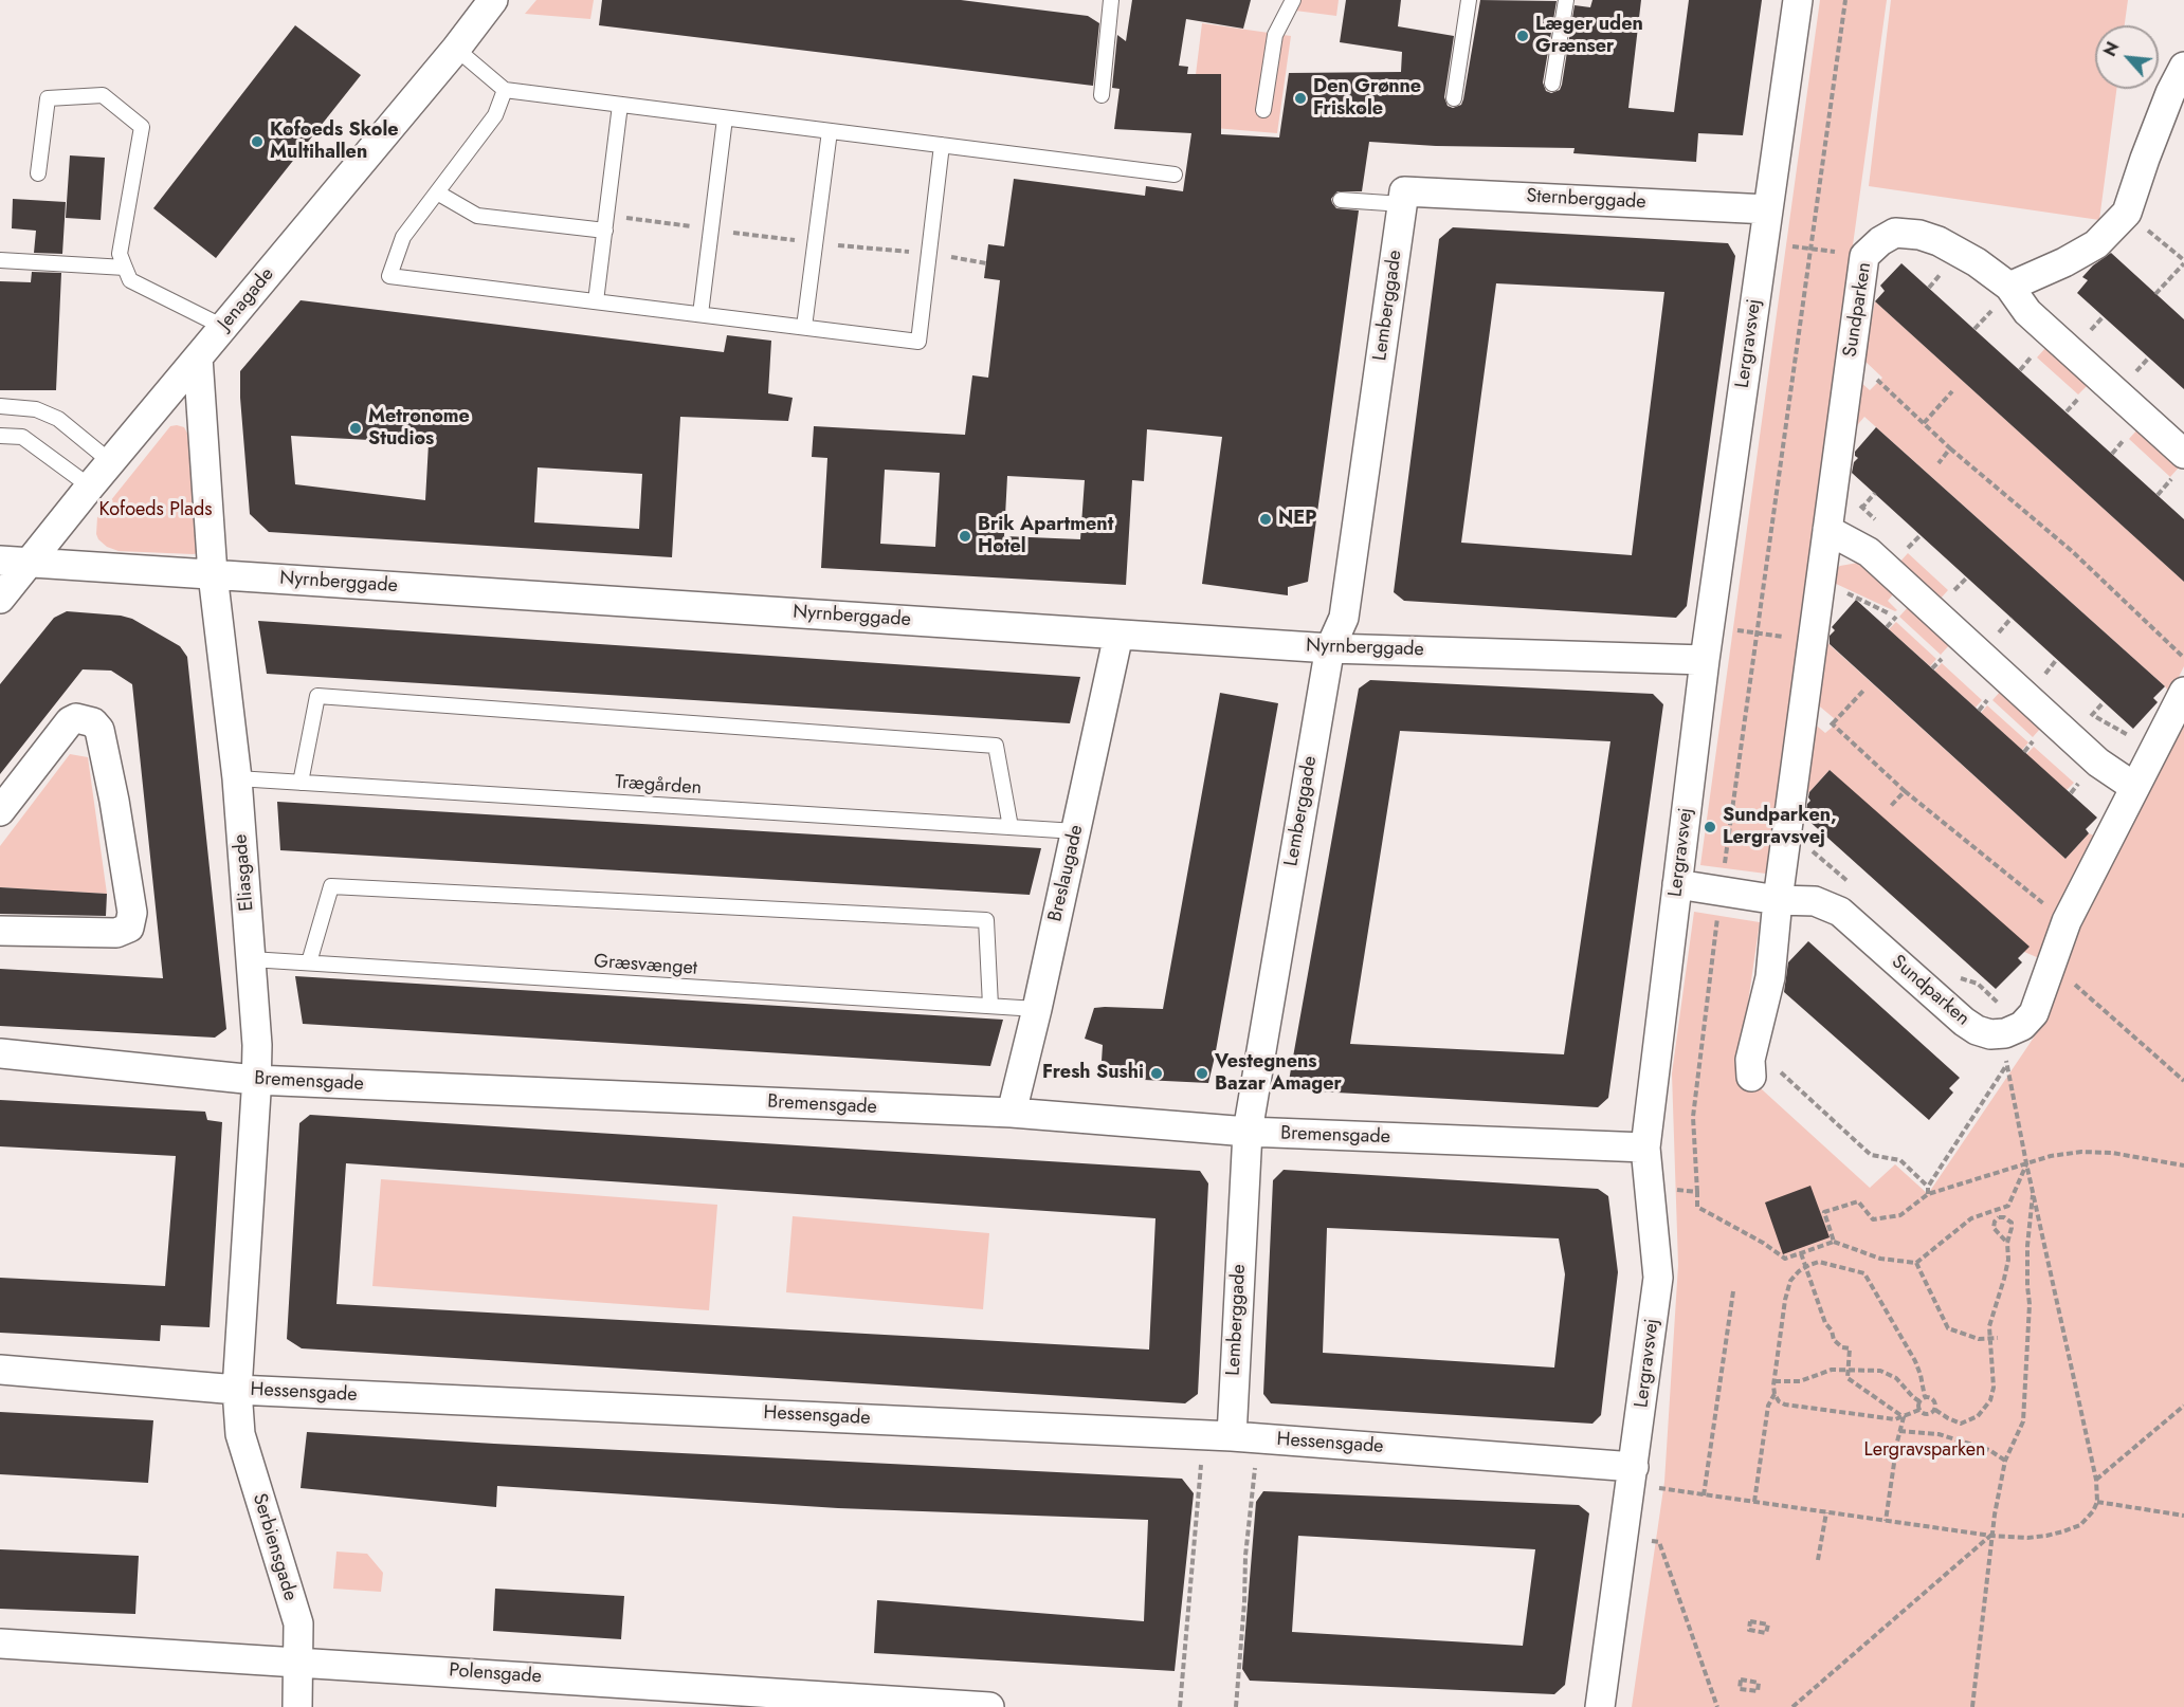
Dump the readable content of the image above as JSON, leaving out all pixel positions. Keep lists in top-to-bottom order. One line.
{"streets":{"street":["Sternberggade","Jenagade","Lemberggade","Sundparken","Lergravsvej","Nyrnberggade","Eliasgade","Breslaugade","Bremensgade","Hessensgade","Serbiensgade","Polensgade"],"lane":["Trægården","Græsvænget"]},"crossings":[["Sternberggade","Lemberggade"],["Sternberggade","Lergravsvej"],["Jenagade","Nyrnberggade"],["Jenagade","Eliasgade"],["Lemberggade","Nyrnberggade"],["Lemberggade","Bremensgade"],["Lemberggade","Hessensgade"],["Sundparken","Lergravsvej"],["Lergravsvej","Nyrnberggade"],["Lergravsvej","Bremensgade"],["Lergravsvej","Hessensgade"],["Nyrnberggade","Eliasgade"],["Nyrnberggade","Breslaugade"],["Trægården","Eliasgade"],["Trægården","Breslaugade"],["Eliasgade","Græsvænget"],["Eliasgade","Bremensgade"],["Eliasgade","Hessensgade"],["Eliasgade","Serbiensgade"],["Breslaugade","Græsvænget"],["Breslaugade","Bremensgade"],["Hessensgade","Serbiensgade"],["Serbiensgade","Polensgade"]],"parks":["Kofoeds Plads","Lergravsparken"],"places":["Læger uden Grænser","Den Grønne Friskole","Kofoeds Skole Multihallen","Metronome Studios","NEP","Brik Apartment Hotel","Sundparken, Lergravsvej","Fresh Sushi","Vestegnens Bazar Amager"],"north":"top left"}
